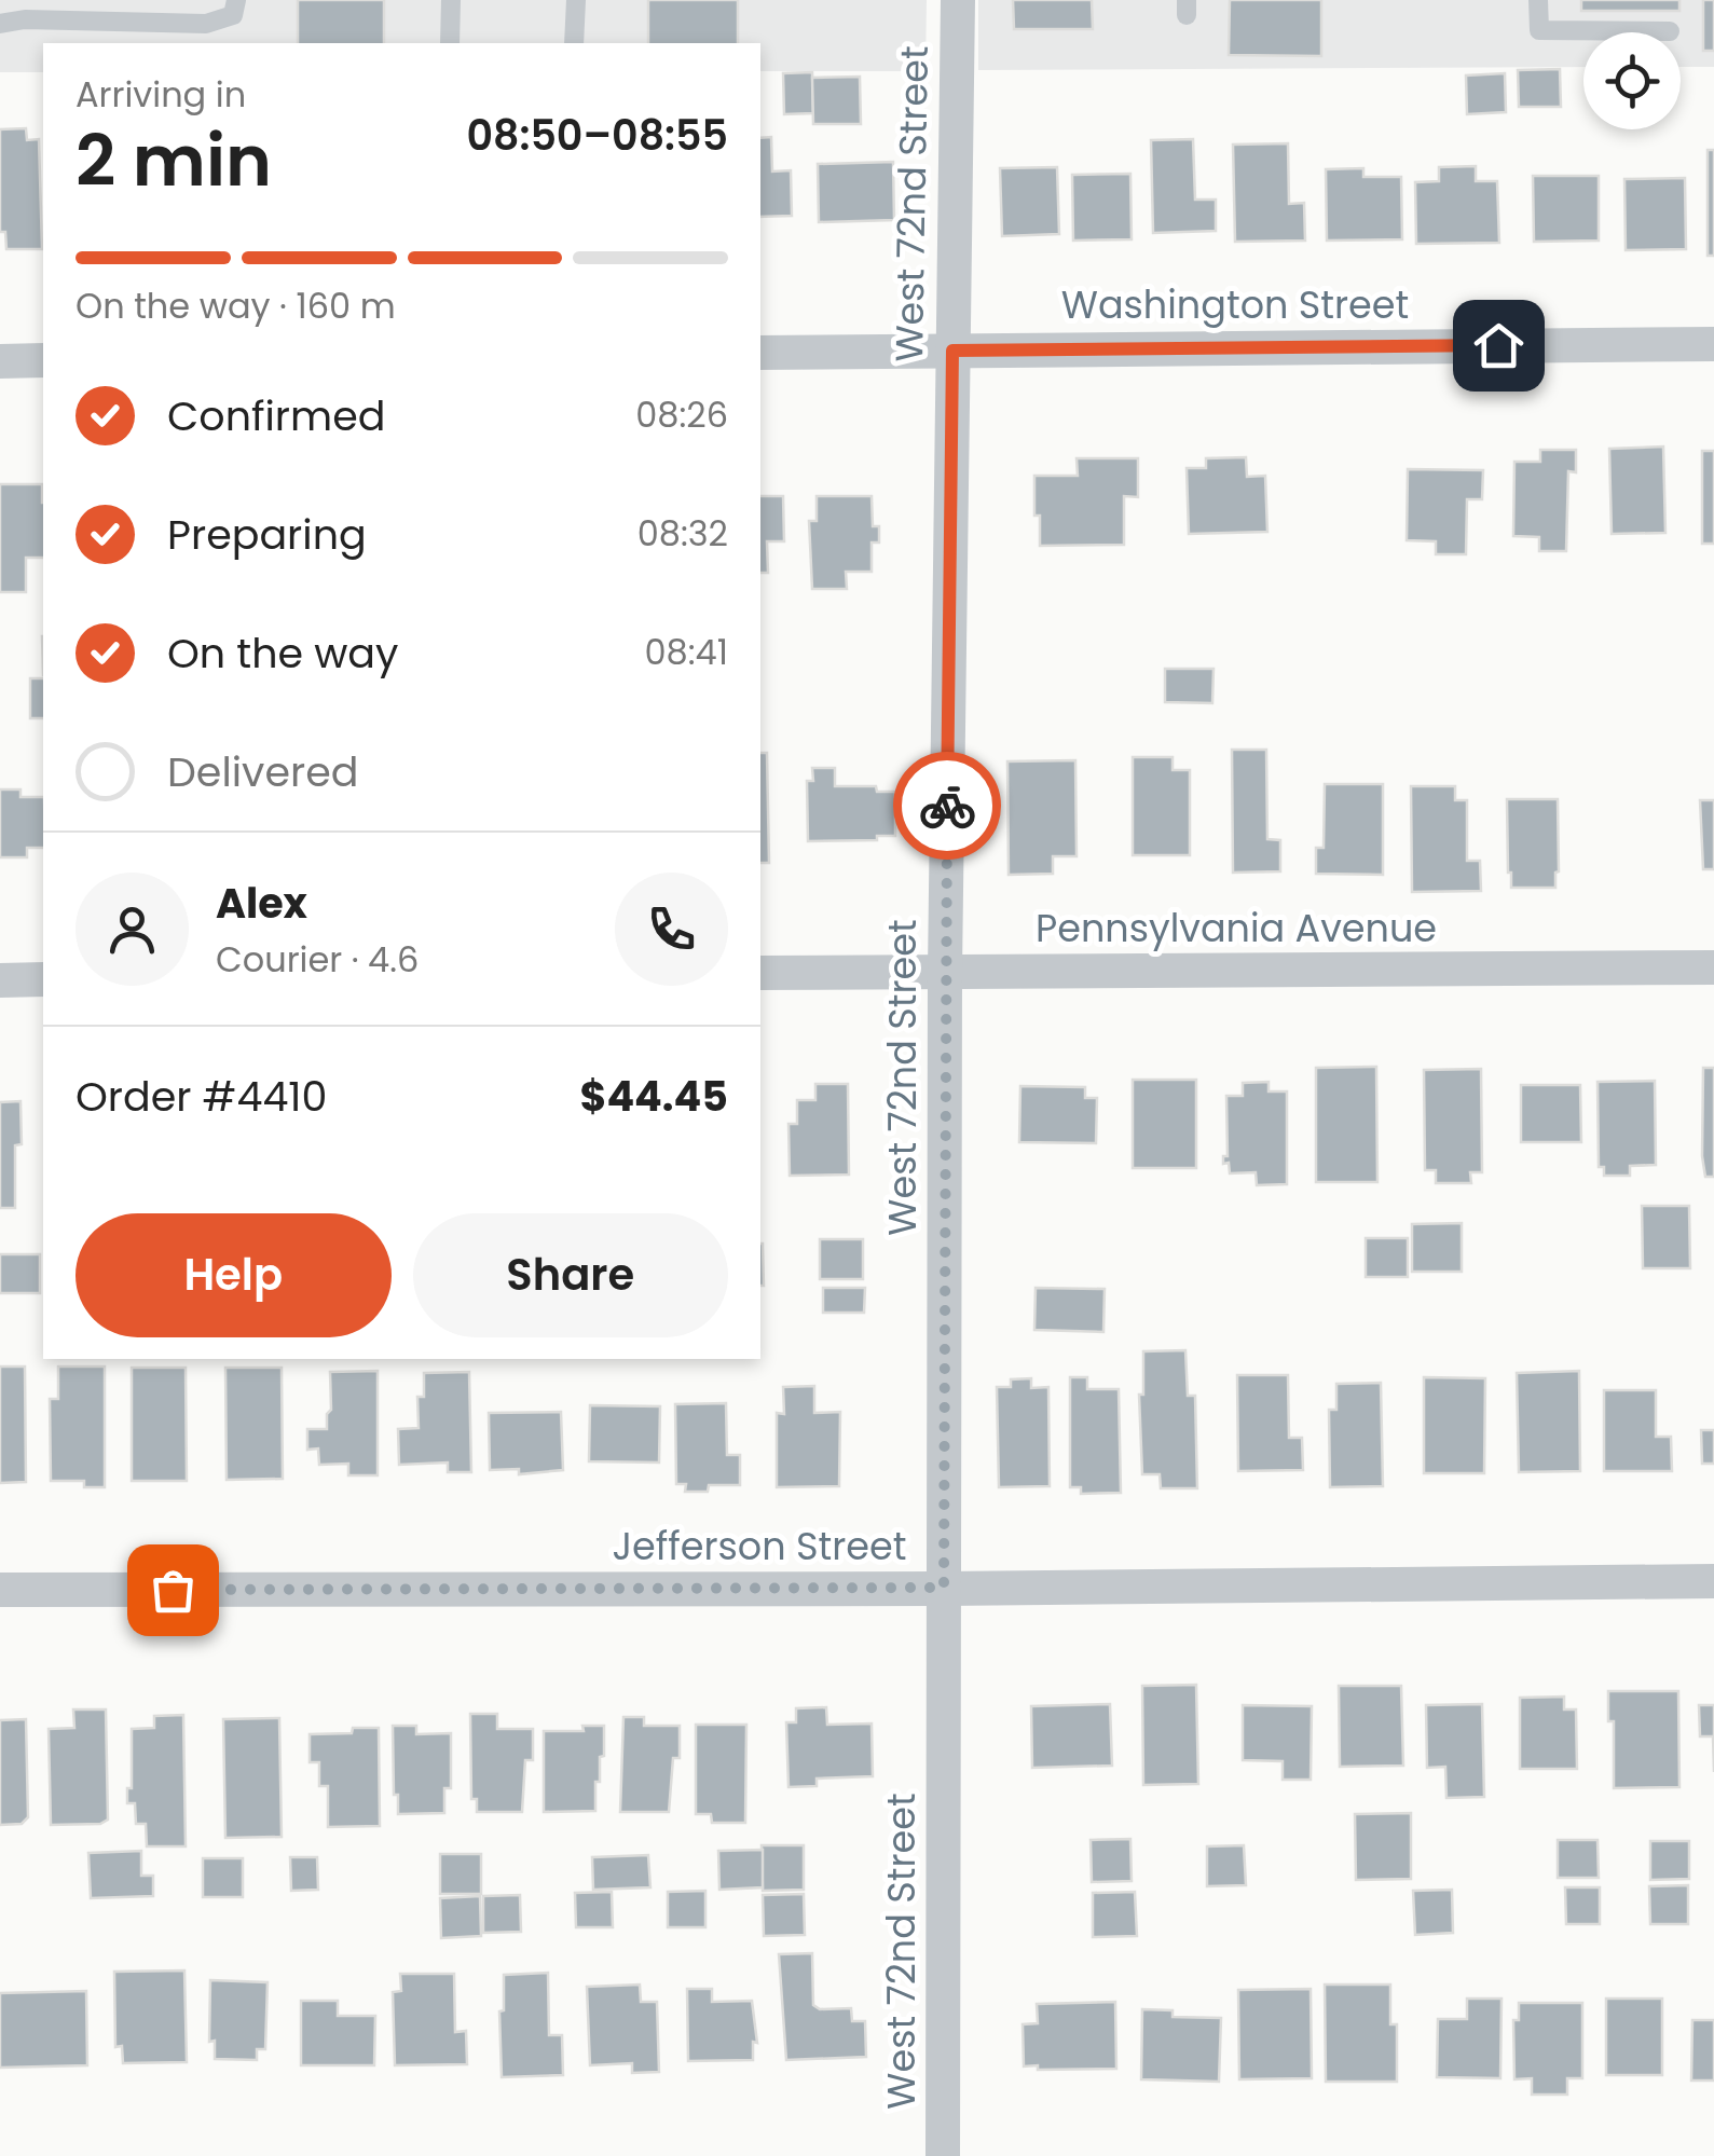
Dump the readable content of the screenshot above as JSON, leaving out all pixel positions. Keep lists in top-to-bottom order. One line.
{"streets":{"street":["West 72nd Street","Washington Street","Pennsylvania Avenue","Jefferson Street"]},"crossings":[["West 72nd Street","Washington Street"],["West 72nd Street","Pennsylvania Avenue"],["West 72nd Street","Jefferson Street"]],"page":{"heading":["2 min","Arriving in","08:50–08:55"],"panel":["Alex","Courier · 4.6","Order #4410","$44.45"],"bar":"On the way · 160 m","list":[["Confirmed","08:26"],["Preparing","08:32"],["On the way","08:41"],"Delivered"],"buttons":["Help","Share"]}}
